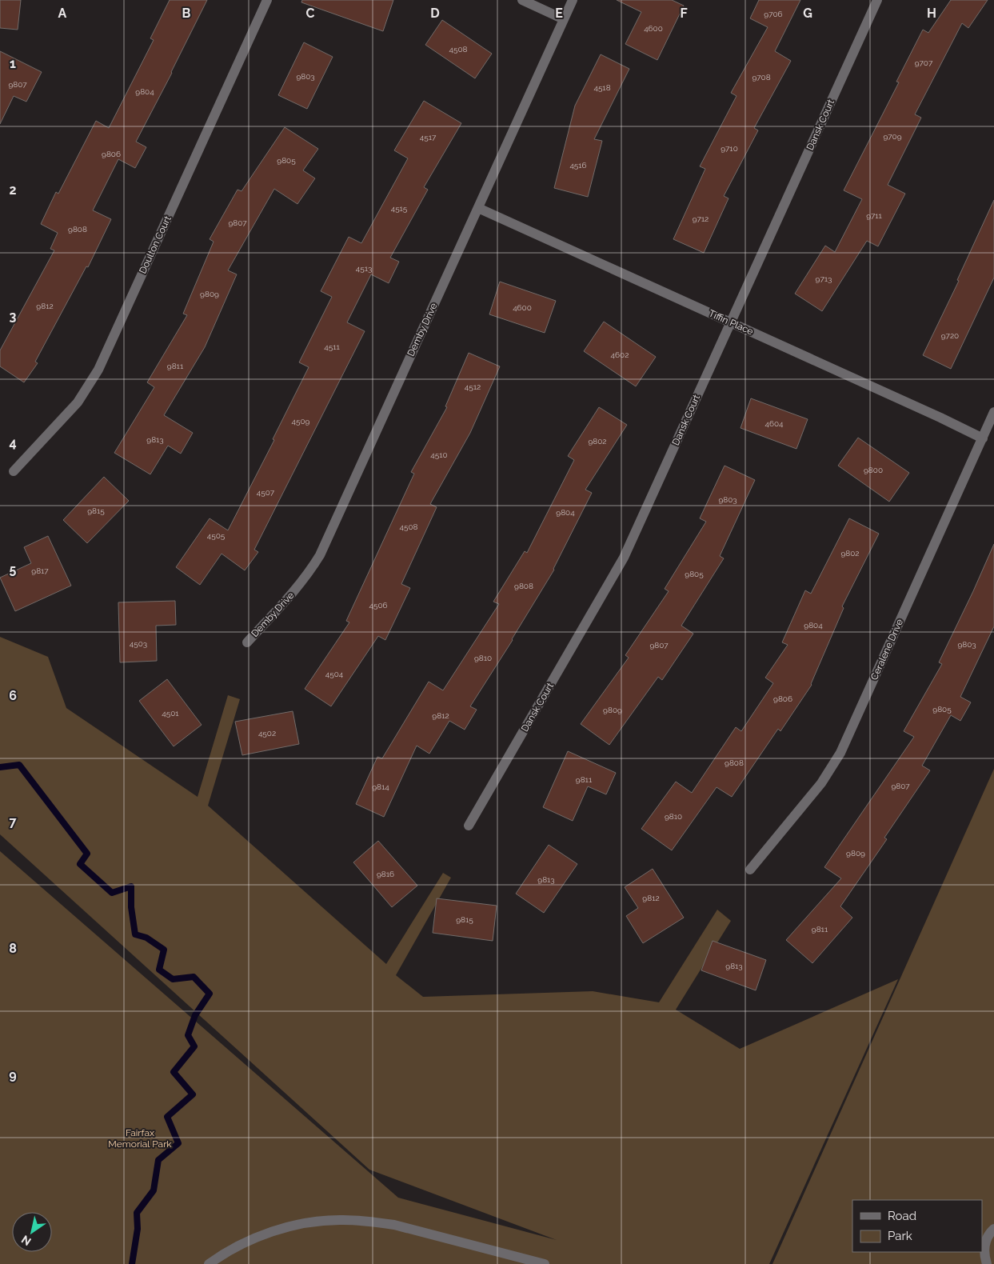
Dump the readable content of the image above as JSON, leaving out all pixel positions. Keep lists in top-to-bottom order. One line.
{"streets":{"street":["Dansk Court","Doulton Court","Tiffin Place","Demby Drive","Ceralene Drive"]},"crossings":[["Dansk Court","Tiffin Place"],["Tiffin Place","Demby Drive"],["Tiffin Place","Ceralene Drive"]],"parks":["Fairfax Memorial Park"],"house_numbers":["9706","4600","4508","9707","9803","9708","9807","4518","9804","9709","4517","9710","9806","9805","4516","4515","9711","9712","9807","9808","4513","9713","9809","9812","4600","9720","4511","4602","9811","4512","4509","4604","9813","9802","4510","9800","4507","9803","9815","9804","4508","4505","9802","9817","9805","9808","4506","9804","4503","9803","9807","9810","4504","9806","9805","9809","4501","9812","4502","9808","9811","9807","9814","9810","9809","9816","9813","9812","9815","9811","9813"],"legend":["Road","Park"],"north":"bottom left","grid":{"columns":["A","B","C","D","E","F","G","H"],"rows":["1","2","3","4","5","6","7","8","9"]}}
